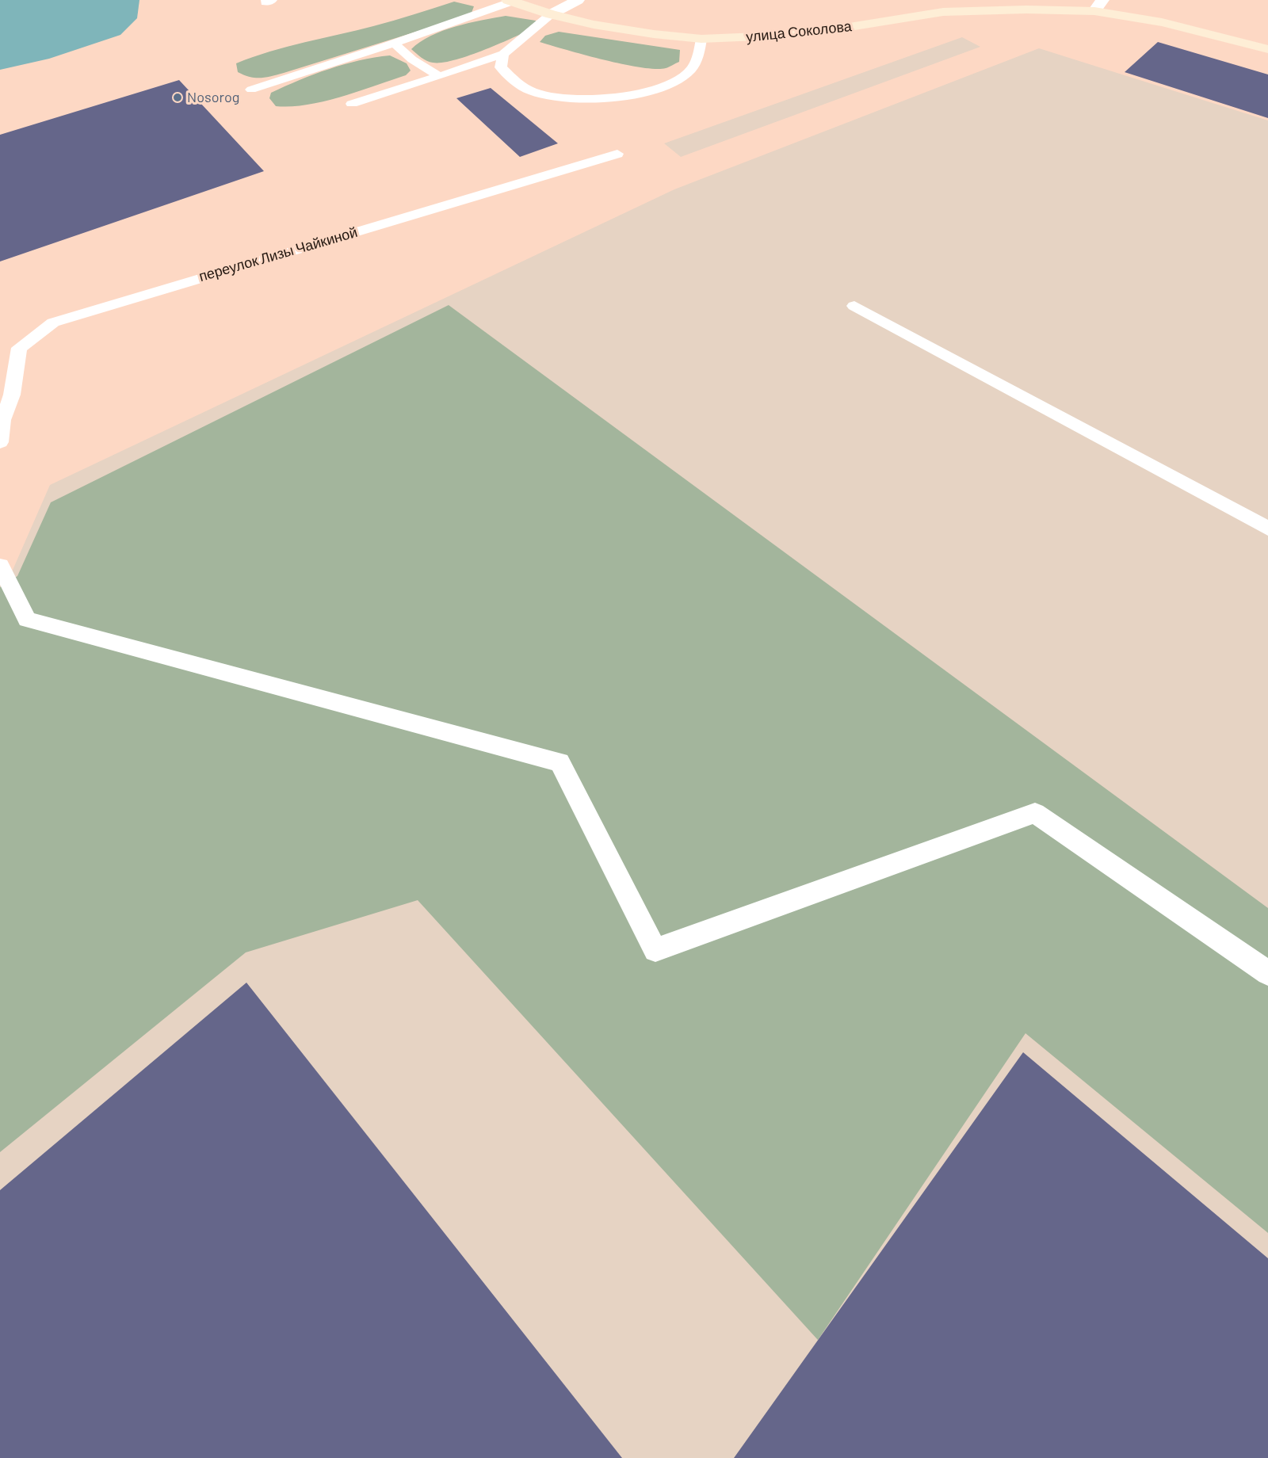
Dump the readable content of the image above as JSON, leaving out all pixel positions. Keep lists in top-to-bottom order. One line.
{"streets":{"main road":["улица Соколова"],"lane":["переулок Лизы Чайкиной"]},"places":["Nosorog"]}
